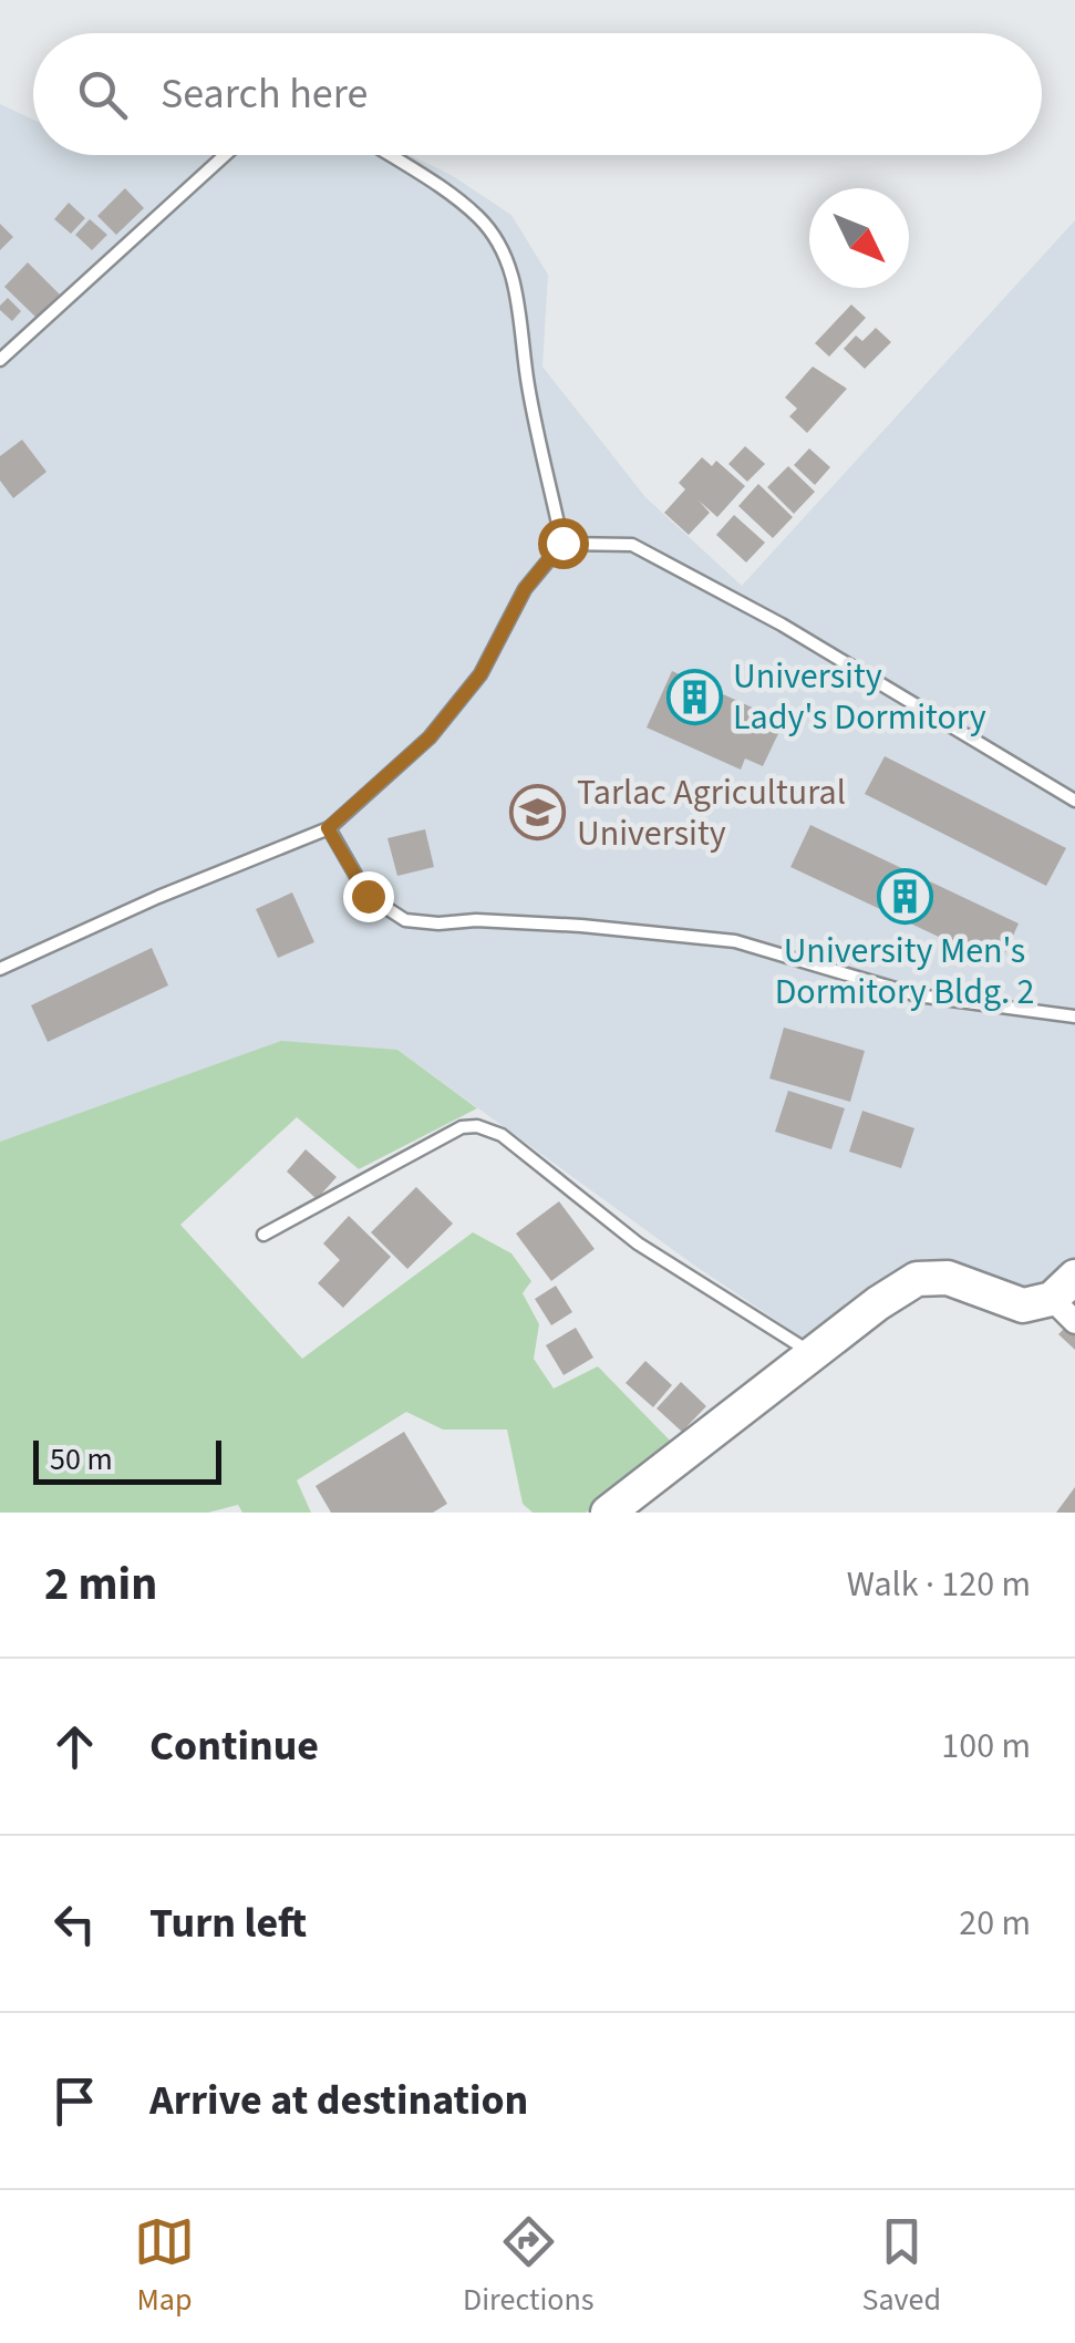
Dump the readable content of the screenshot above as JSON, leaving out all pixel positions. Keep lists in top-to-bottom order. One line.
{"places":{"building":["University Lady's Dormitory","University Men's Dormitory Bldg. 2"],"school or university":["Tarlac Agricultural University"]},"scale_bar":"50 m","north":"bottom right","page":{"search":"Search here","scale":"50 m","heading":["2 min","Walk · 120 m"],"list":[["Continue","100 m"],["Turn left","20 m"],"Arrive at destination"],"nav":["Map","Directions","Saved"]}}
